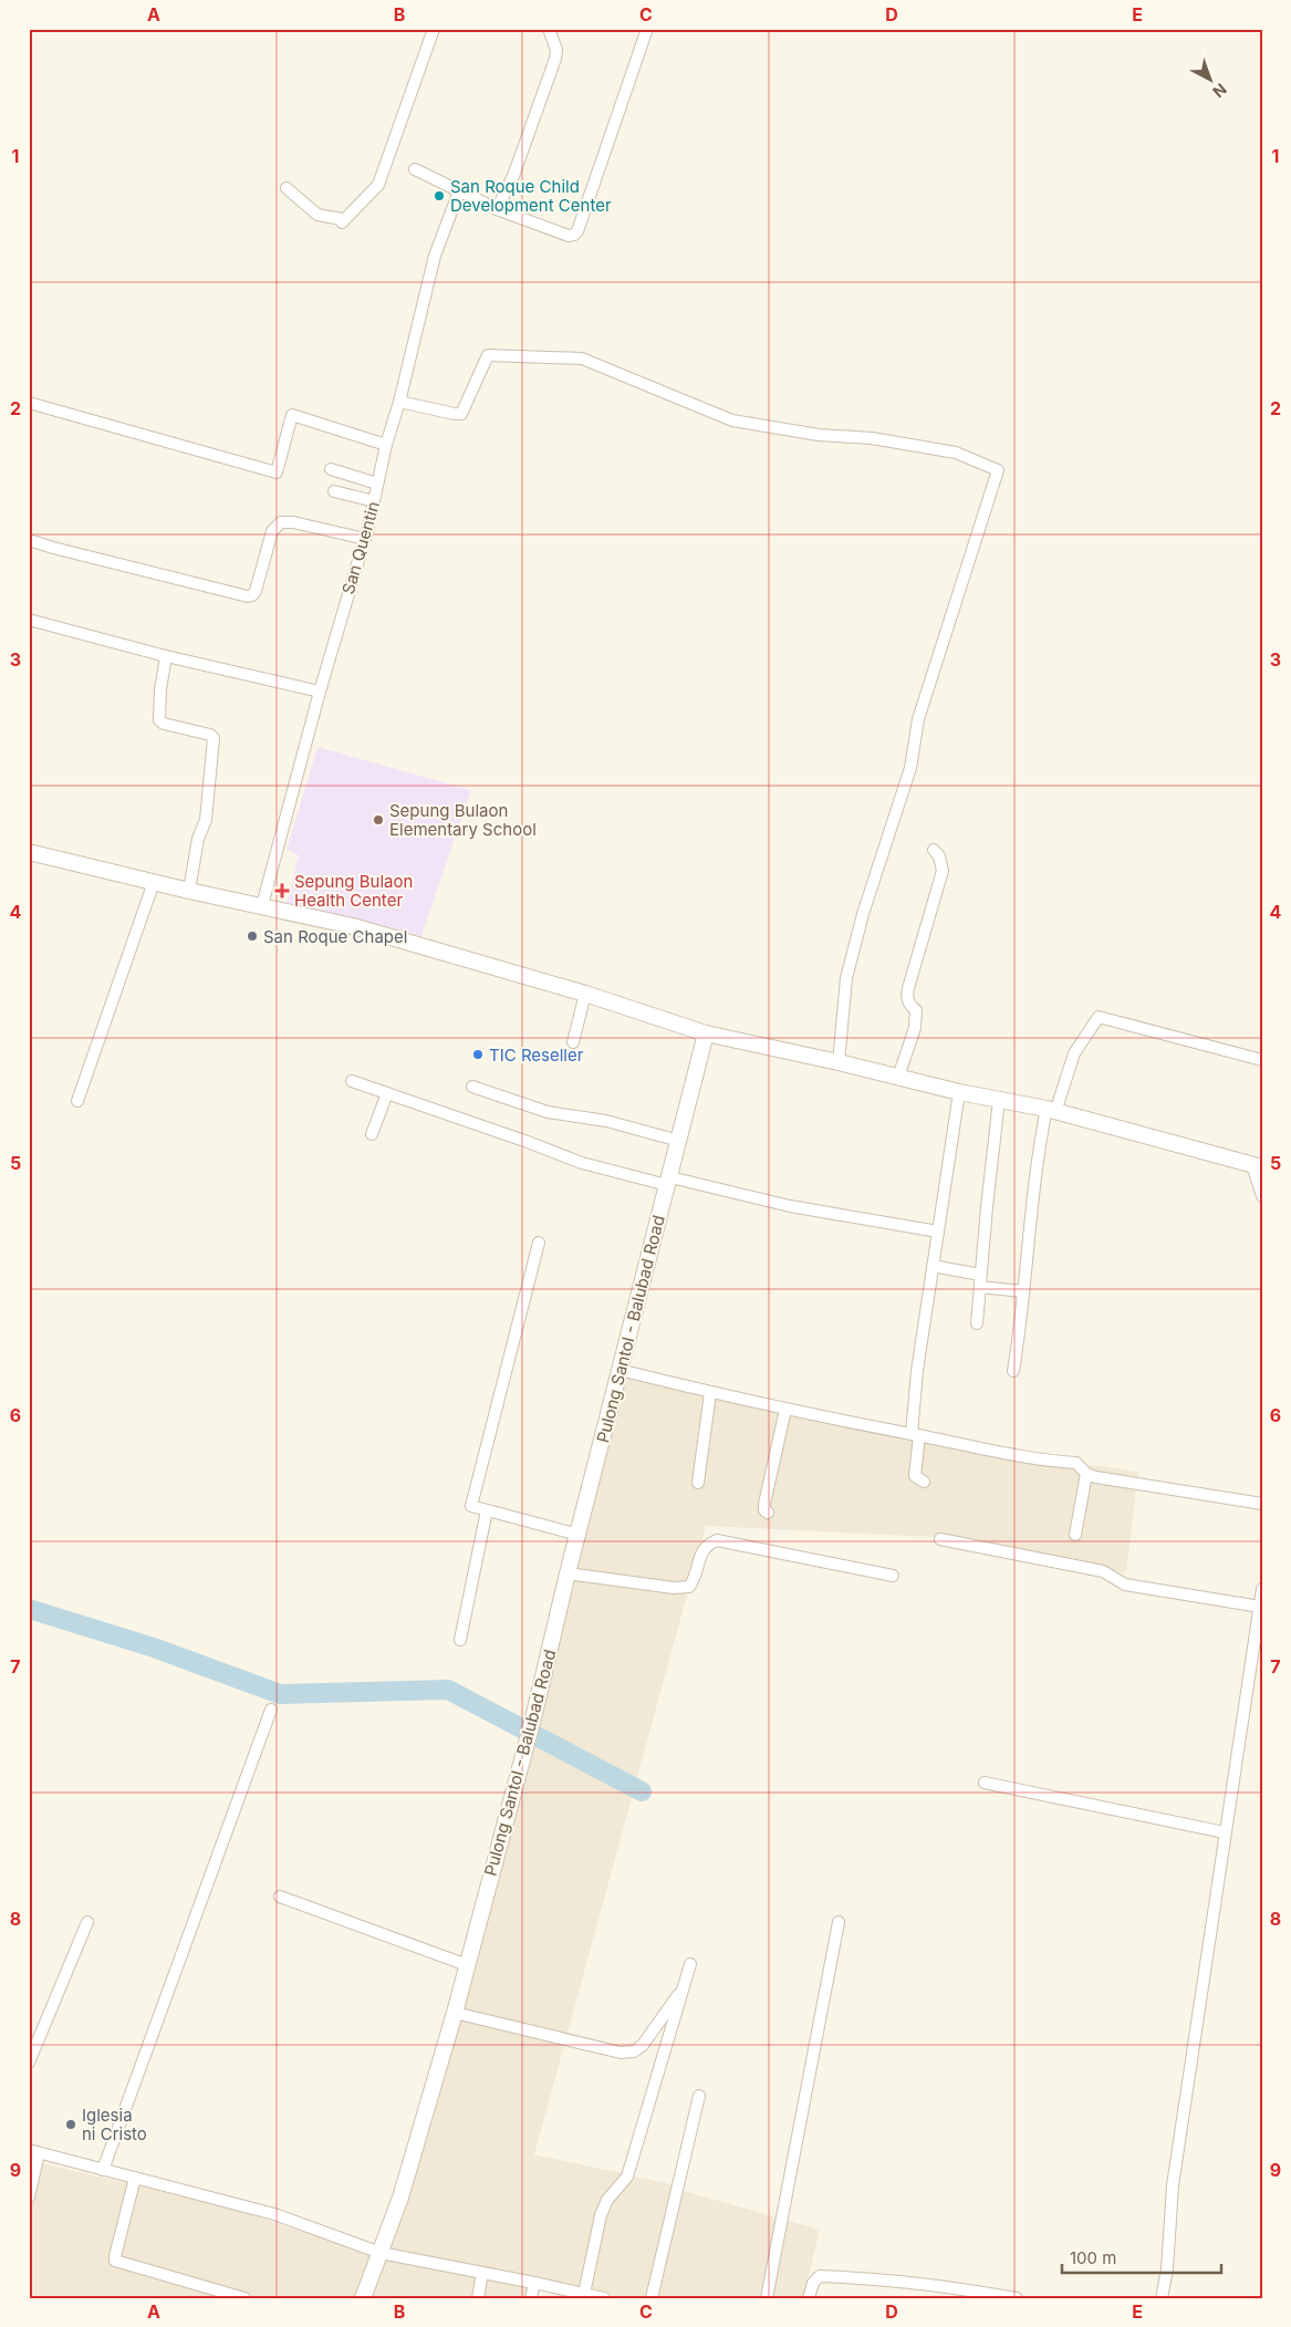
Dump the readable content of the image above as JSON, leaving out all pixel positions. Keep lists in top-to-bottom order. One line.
{"streets":{"street":["San Quentin","Pulong Santol - Balubad Road"]},"places":{"other":["San Roque Child Development Center","Sepung Bulaon Elementary School","San Roque Chapel","TIC Reseller","Iglesia ni Cristo"],"health":["Sepung Bulaon Health Center"]},"scale_bar":"100 m","north":"bottom right","grid":{"columns":["A","B","C","D","E"],"rows":["1","2","3","4","5","6","7","8","9"]}}
